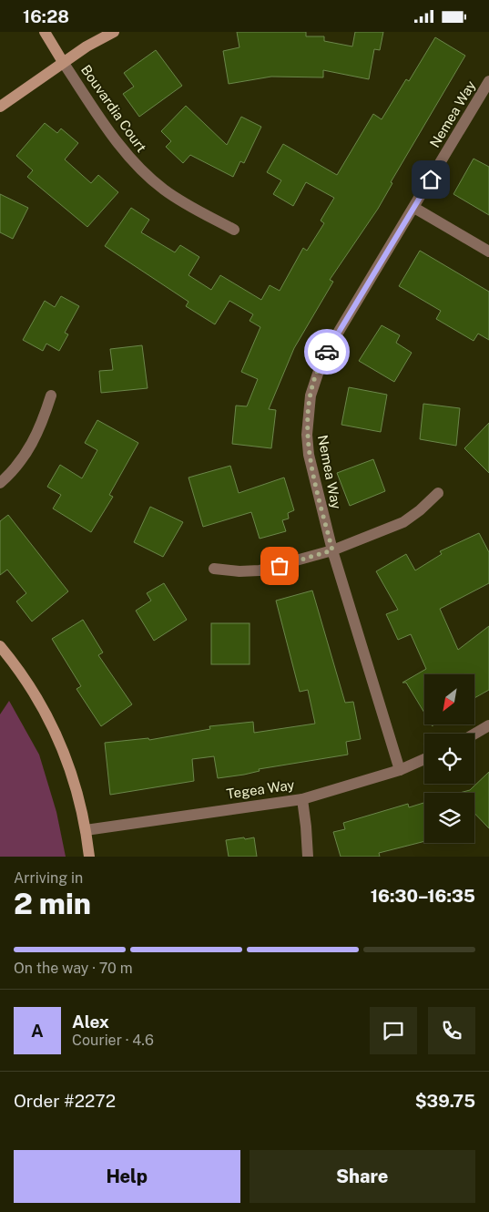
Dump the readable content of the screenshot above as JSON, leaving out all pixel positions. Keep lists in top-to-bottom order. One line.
{"streets":{"street":["Bouvardia Court","Nemea Way","Tegea Way"]},"crossings":[["Nemea Way","Tegea Way"]],"north":"bottom left","page":{"status":"16:28","heading":["2 min","Arriving in","16:30–16:35"],"panel":["Alex","Courier · 4.6","Order #2272","$39.75"],"bar":"On the way · 70 m","round":"A","buttons":["Help","Share"]}}
